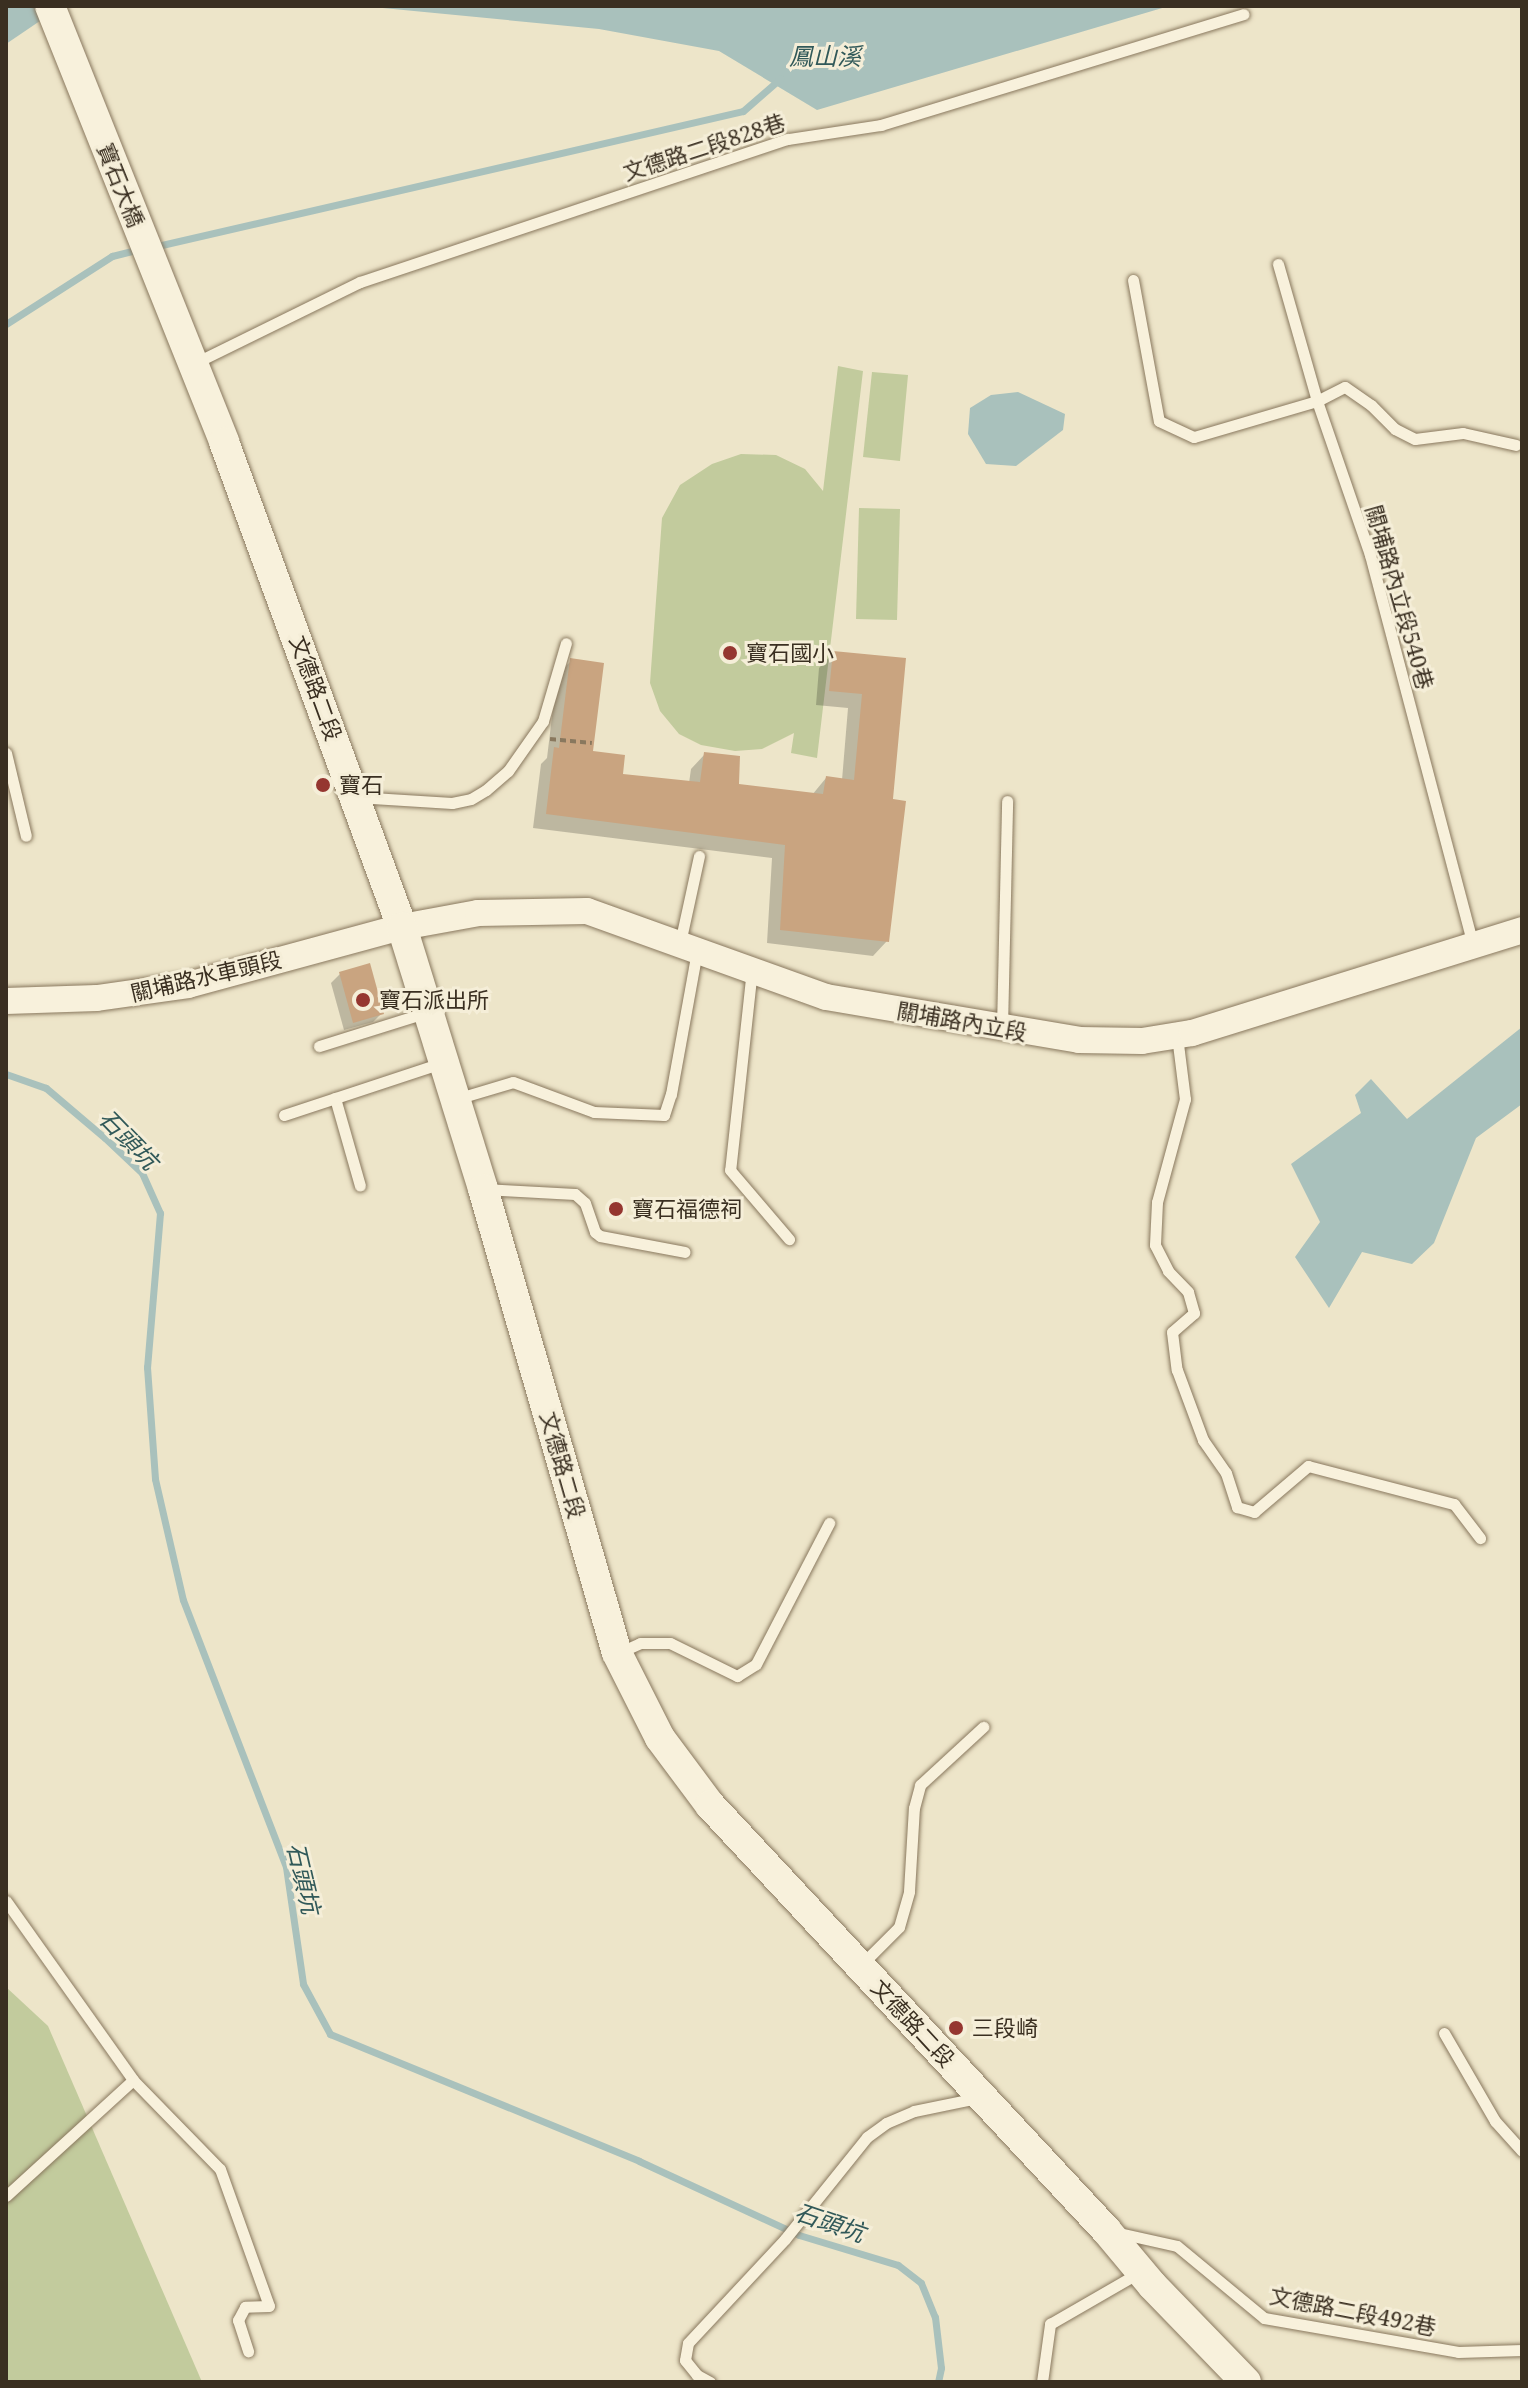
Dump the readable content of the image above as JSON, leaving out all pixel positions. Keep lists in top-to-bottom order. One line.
{"streets":{"main road":["寶石大橋","文德路二段"],"street":["關埔路水車頭段","關埔路內立段"],"lane":["文德路二段828巷","關埔路內立段540巷","文德路二段492巷"]},"crossings":[["文德路二段828巷","寶石大橋"],["文德路二段828巷","文德路二段"],["寶石大橋","文德路二段"],["關埔路內立段540巷","關埔路內立段"],["文德路二段","關埔路水車頭段"],["文德路二段","關埔路內立段"],["文德路二段","文德路二段492巷"],["關埔路水車頭段","關埔路內立段"]],"water":["鳳山溪","石頭坑"],"places":["寶石國小","寶石","寶石派出所","寶石福德祠","三段崎"]}
